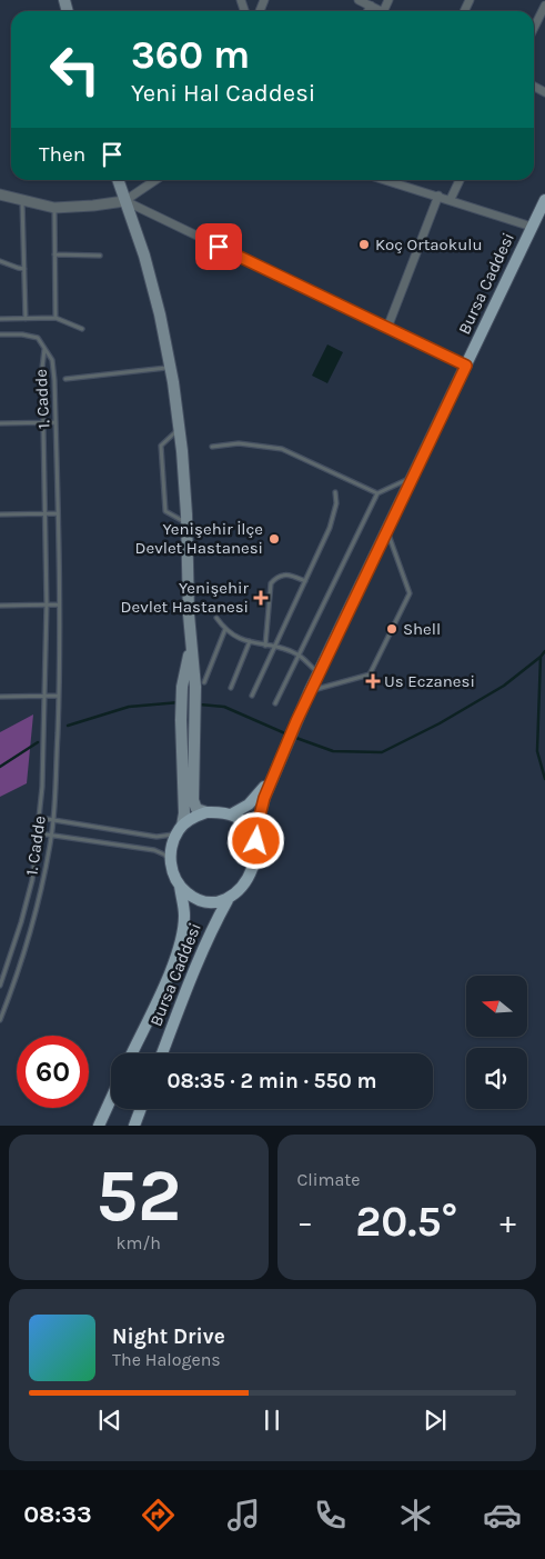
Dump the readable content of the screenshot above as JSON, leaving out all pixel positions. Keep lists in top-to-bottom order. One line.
{"streets":{"main road":["Bursa Caddesi"],"lane":["1. Cadde"]},"places":{"other":["Koç Ortaokulu","Yenişehir İlçe Devlet Hastanesi","Shell"],"health":["Yenişehir Devlet Hastanesi","Us Eczanesi"]},"north":"left","page":{"turn":["360 m","Yeni Hal Caddesi"],"then":"Then","limit":"60","trip":"08:35 · 2 min · 550 m","tile":[["52","km/h"],"Climate"],"heat":["−","20.5°","+"],"song":["Night Drive","The Halogens"],"tabs":"08:33"}}
